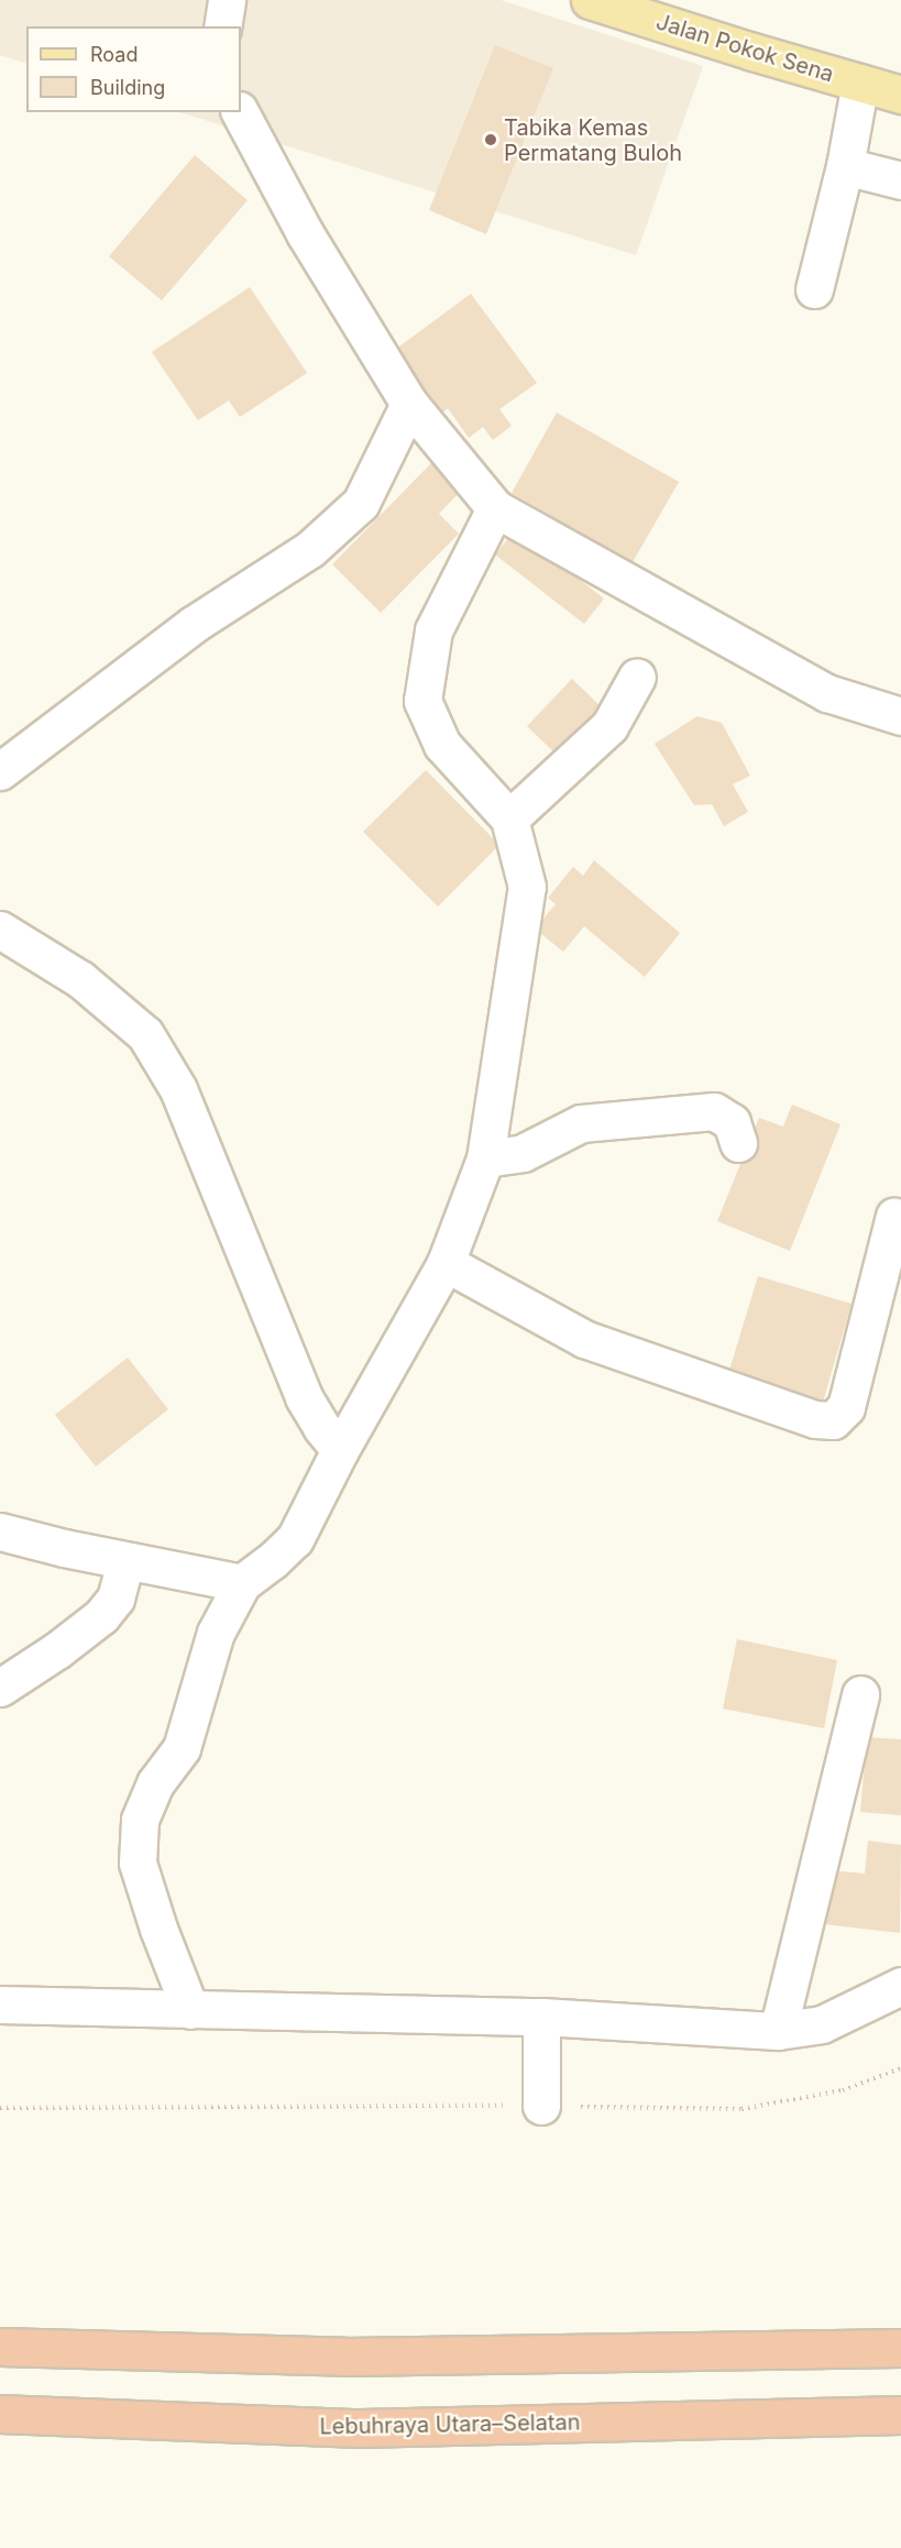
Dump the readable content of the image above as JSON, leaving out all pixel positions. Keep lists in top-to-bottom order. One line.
{"streets":{"highway":["Lebuhraya Utara–Selatan"],"main road":["Jalan Pokok Sena"]},"places":["Tabika Kemas Permatang Buloh"],"legend":["Road","Building"]}
